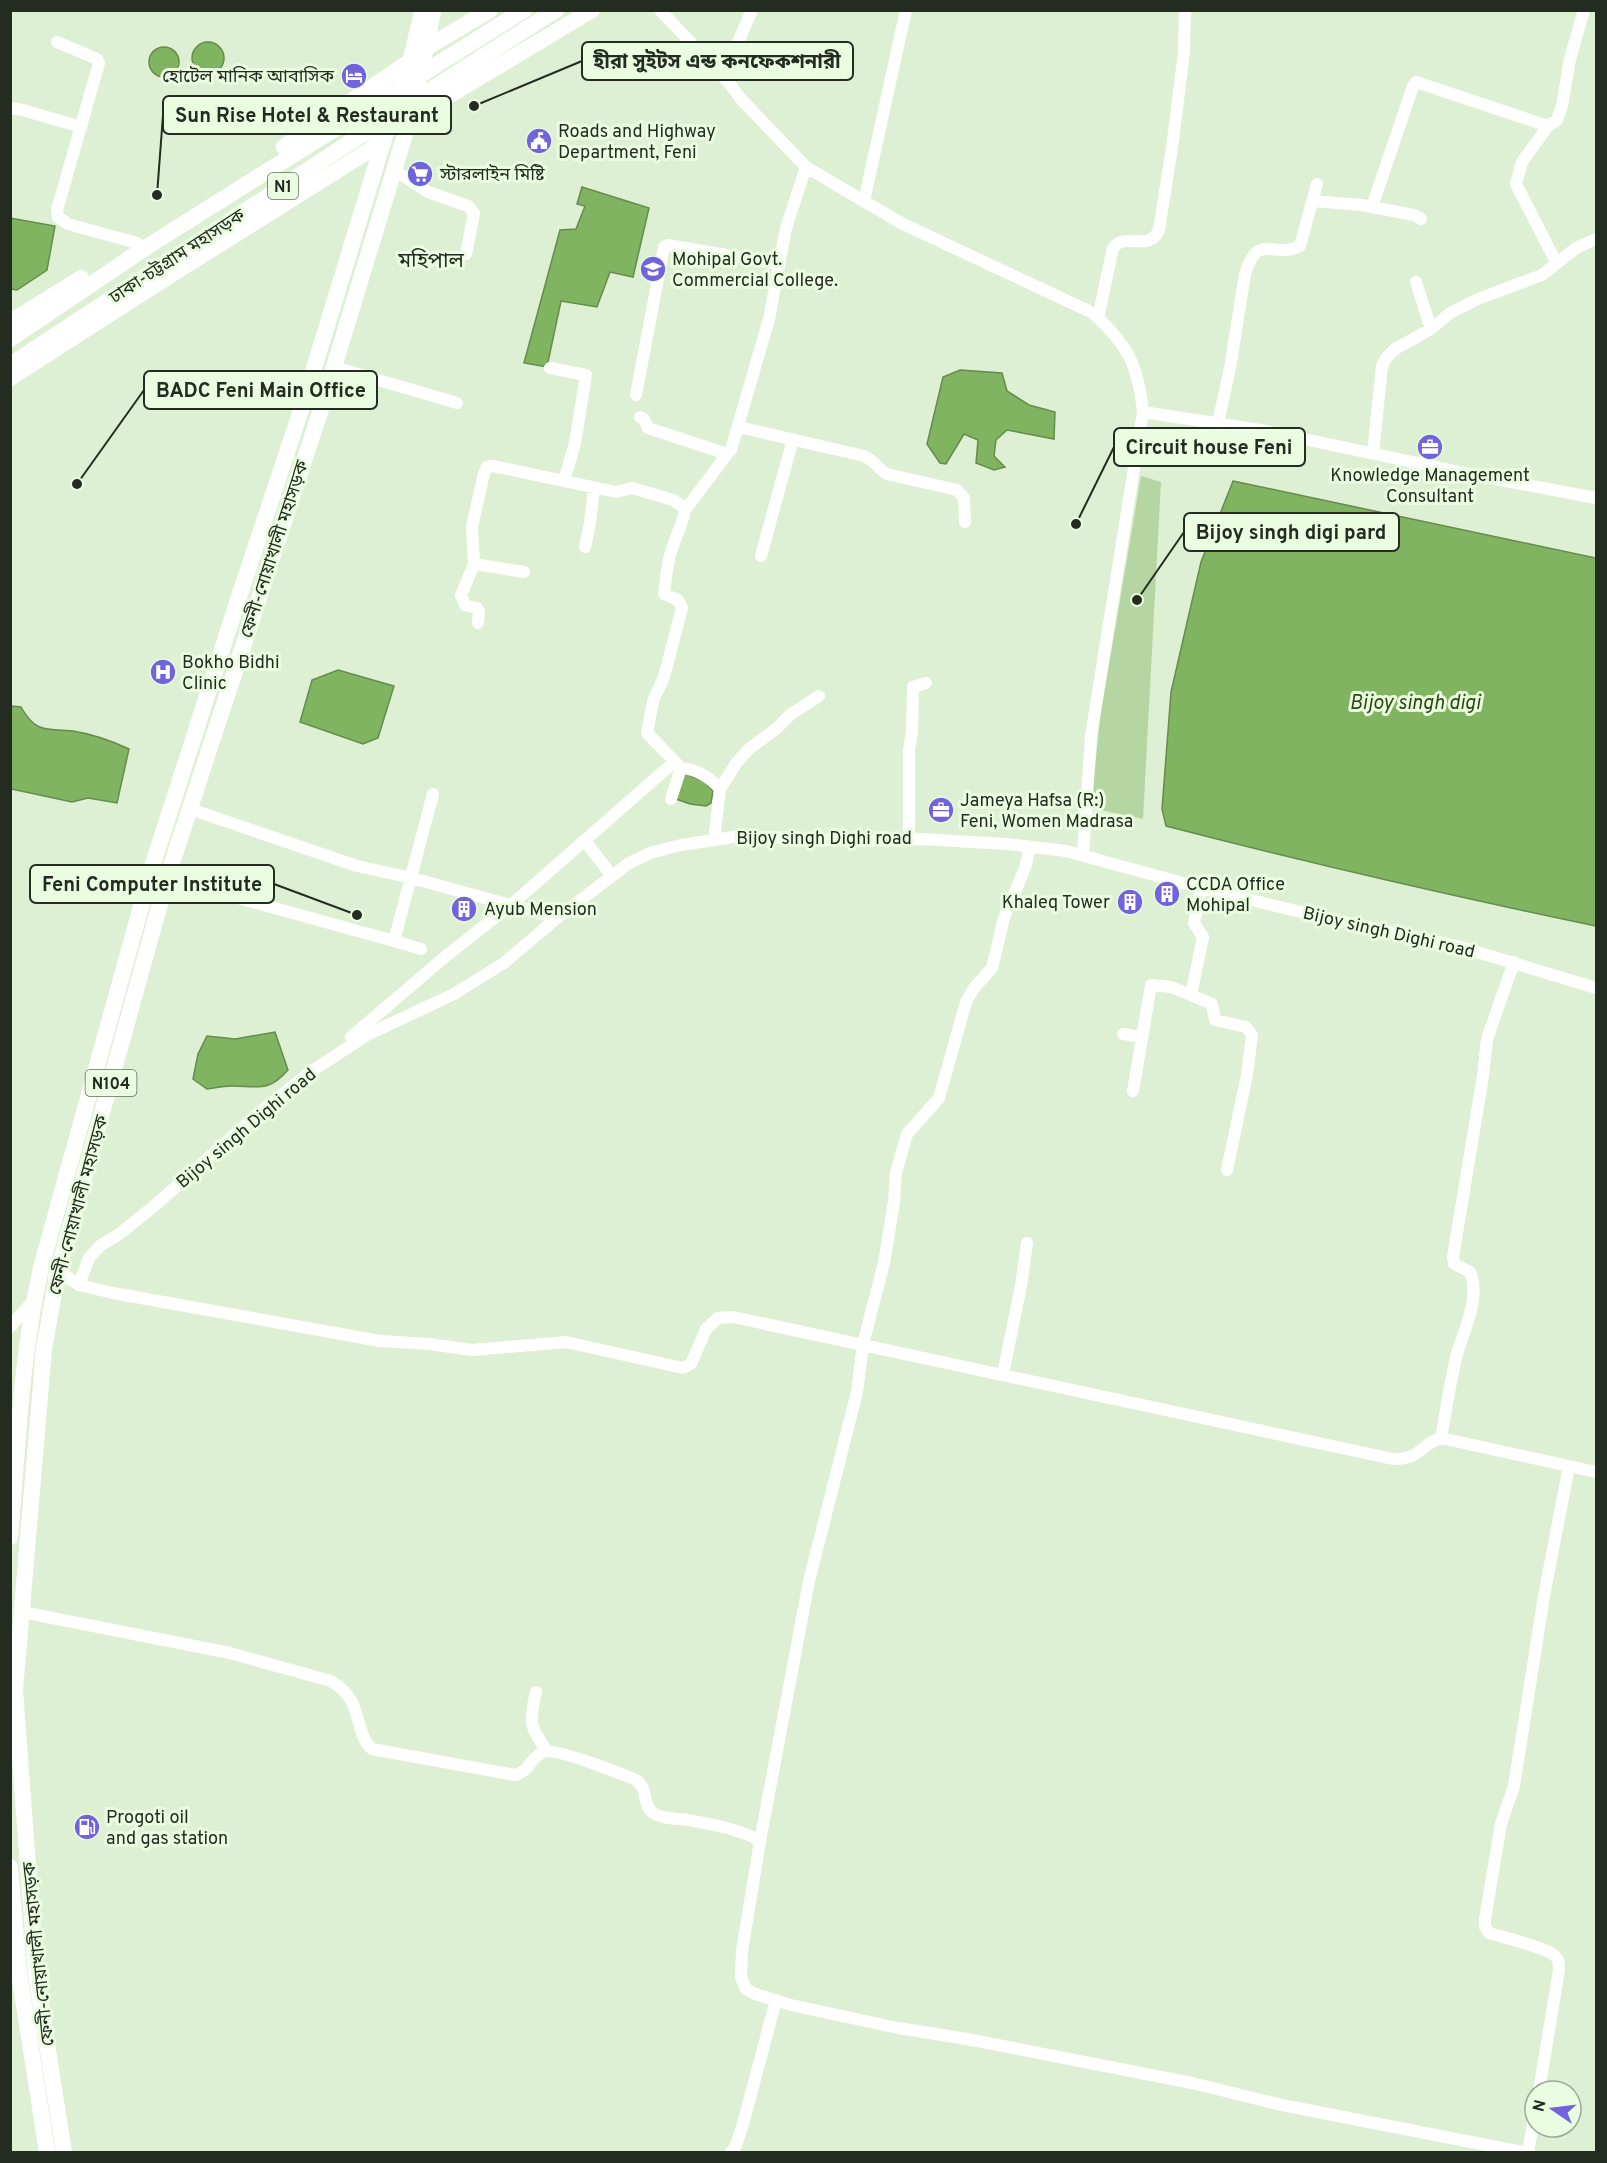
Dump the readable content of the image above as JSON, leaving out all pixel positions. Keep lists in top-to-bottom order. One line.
{"streets":{"highway":["N1","ঢাকা-চট্টগ্রাম মহাসড়ক","ফেনী-নোয়াখালী মহাসড়ক","N104"],"street":["Bijoy singh Dighi road"]},"crossings":[["ফেনী-নোয়াখালী মহাসড়ক","N104"]],"districts":["মহিপাল"],"water":["Bijoy singh digi"],"places":{"hotel":["হোটেল মানিক আবাসিক"],"other":["হীরা সুইটস এন্ড কনফেকশনারী","Sun Rise Hotel & Restaurant","BADC Feni Main Office","Circuit house Feni","Bijoy singh digi pard","Feni Computer Institute"],"public building":["Roads and Highway Department, Feni"],"supermarket":["স্টারলাইন মিষ্টি"],"school or university":["Mohipal Govt. Commercial College."],"office":["Knowledge Management Consultant","Jameya Hafsa (R:) Feni, Women Madrasa"],"hospital":["Bokho Bidhi Clinic"],"building":["CCDA Office Mohipal","Khaleq Tower","Ayub Mension"],"fuel station":["Progoti oil and gas station"]},"north":"left"}
